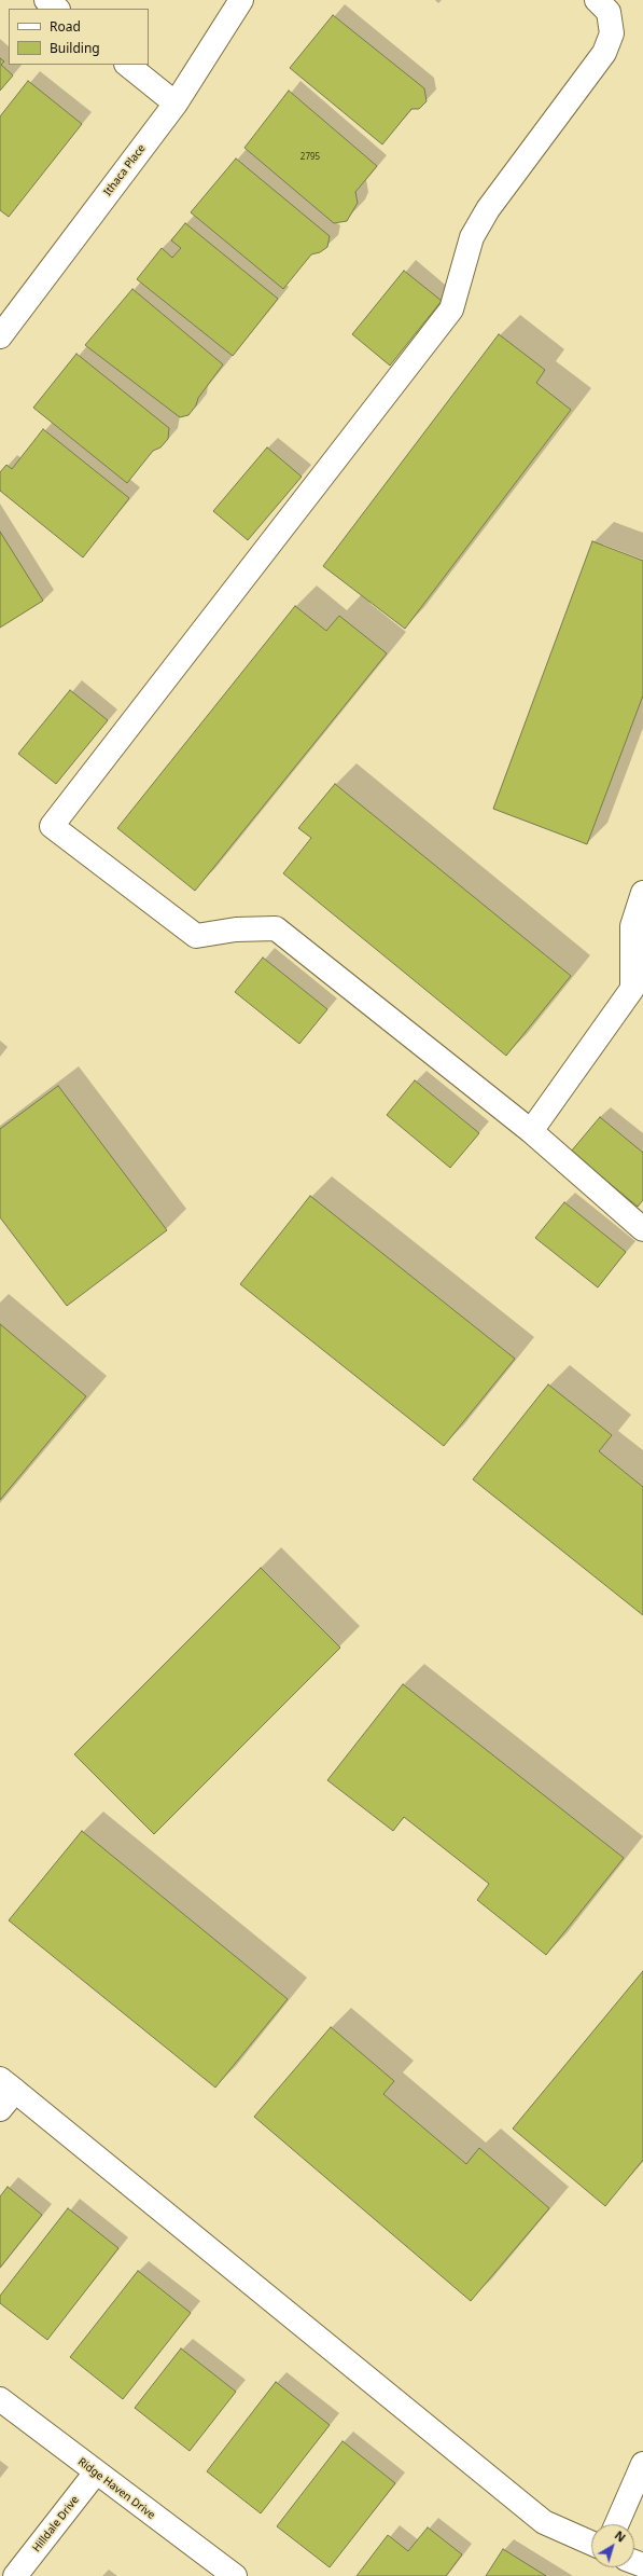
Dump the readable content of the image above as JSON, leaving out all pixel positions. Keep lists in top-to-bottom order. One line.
{"streets":{"street":["Ithaca Place","Ridge Haven Drive","Hilldale Drive"]},"crossings":[["Ridge Haven Drive","Hilldale Drive"]],"house_numbers":["2795"],"legend":["Road","Building"],"north":"top right"}
